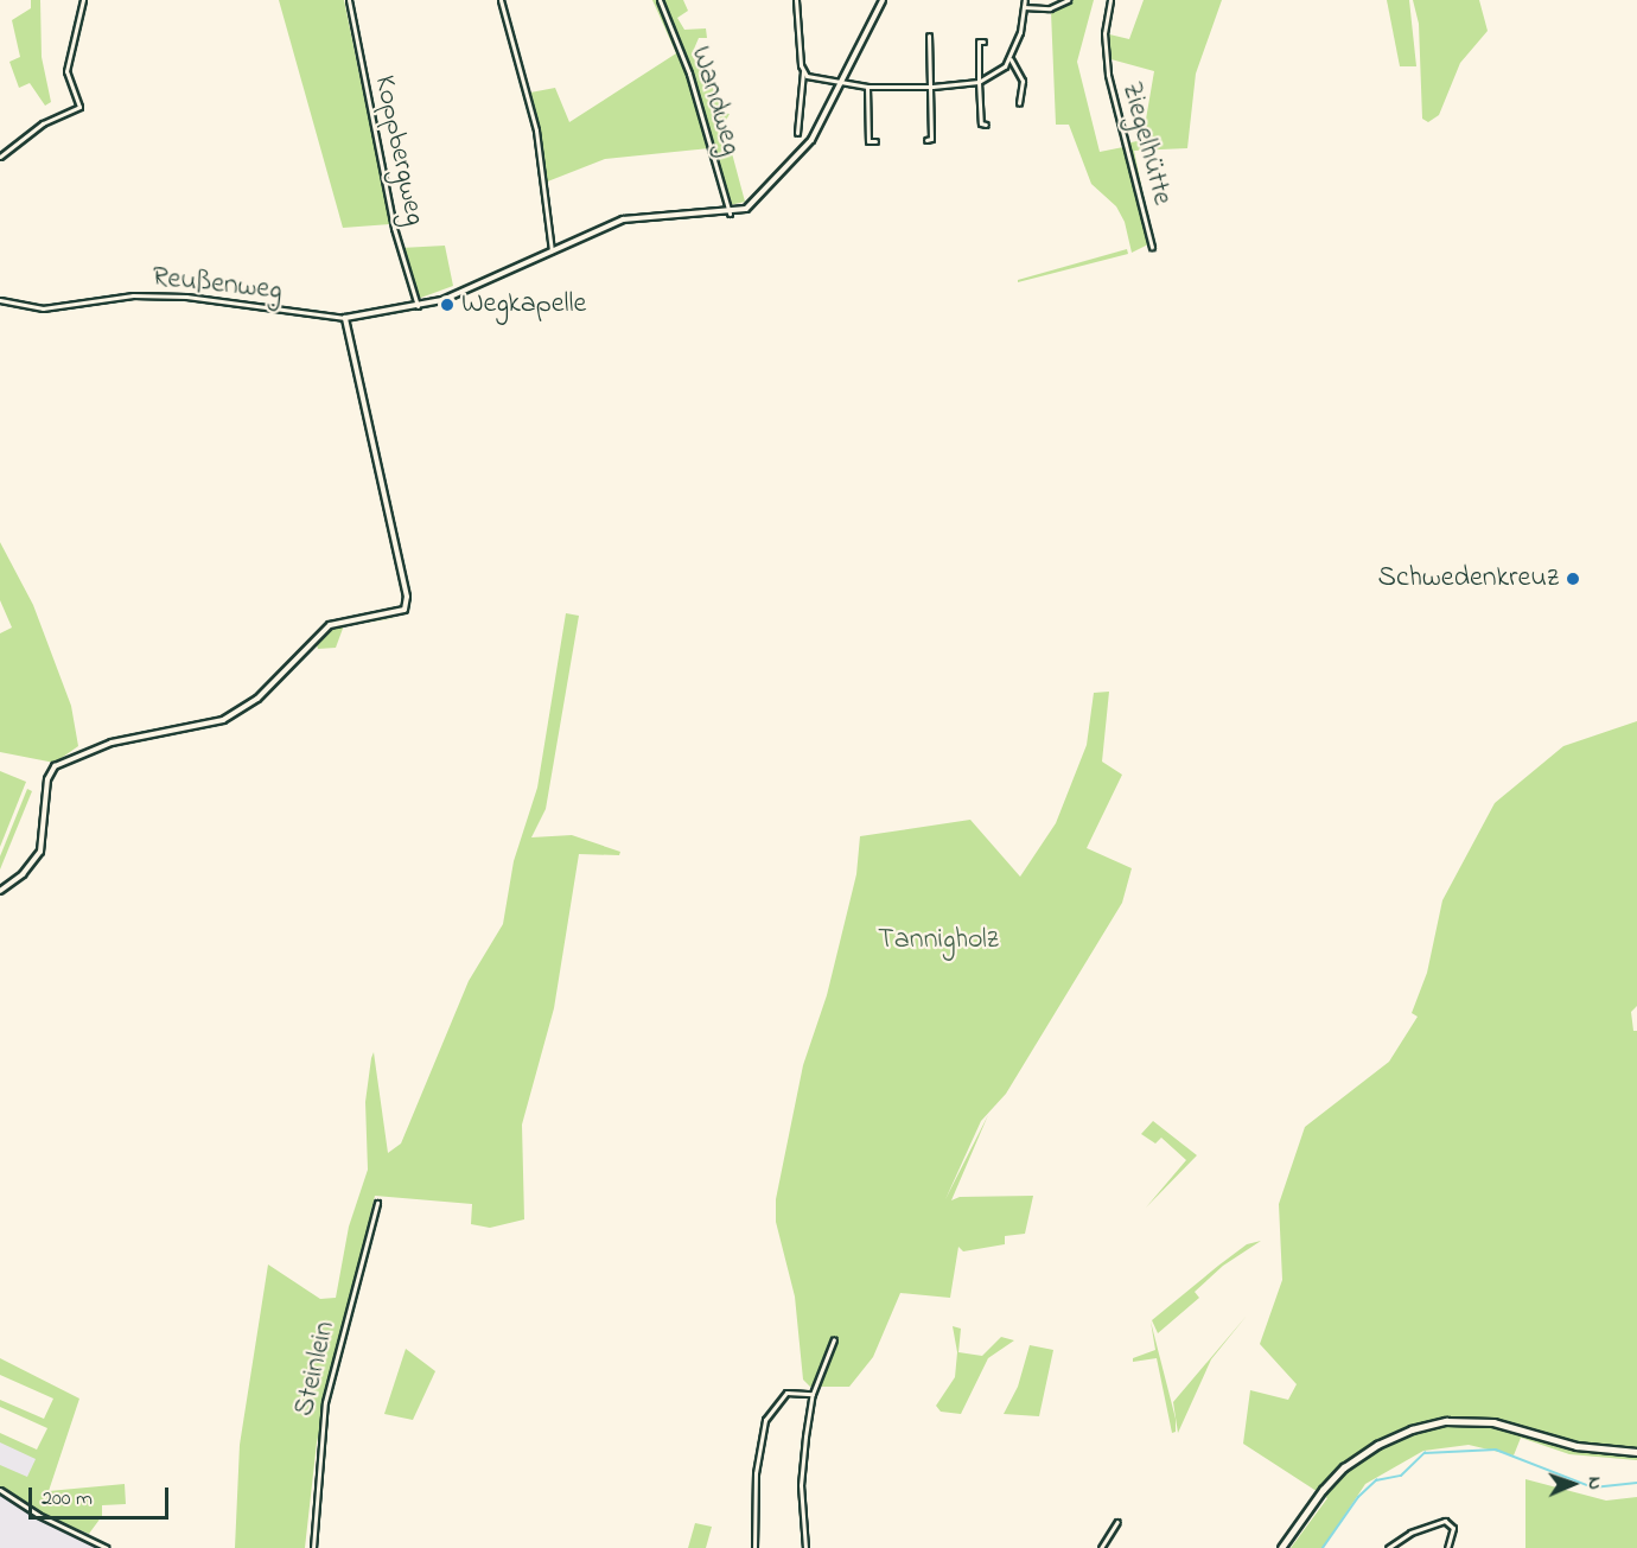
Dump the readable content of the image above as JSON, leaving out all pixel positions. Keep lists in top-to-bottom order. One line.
{"streets":{"street":["Wandweg","Ziegelhütte","Koppbergweg","Reußenweg","Steinlein"]},"parks":["Tannigholz"],"places":["Wegkapelle","Schwedenkreuz"],"scale_bar":"200 m","north":"right"}
